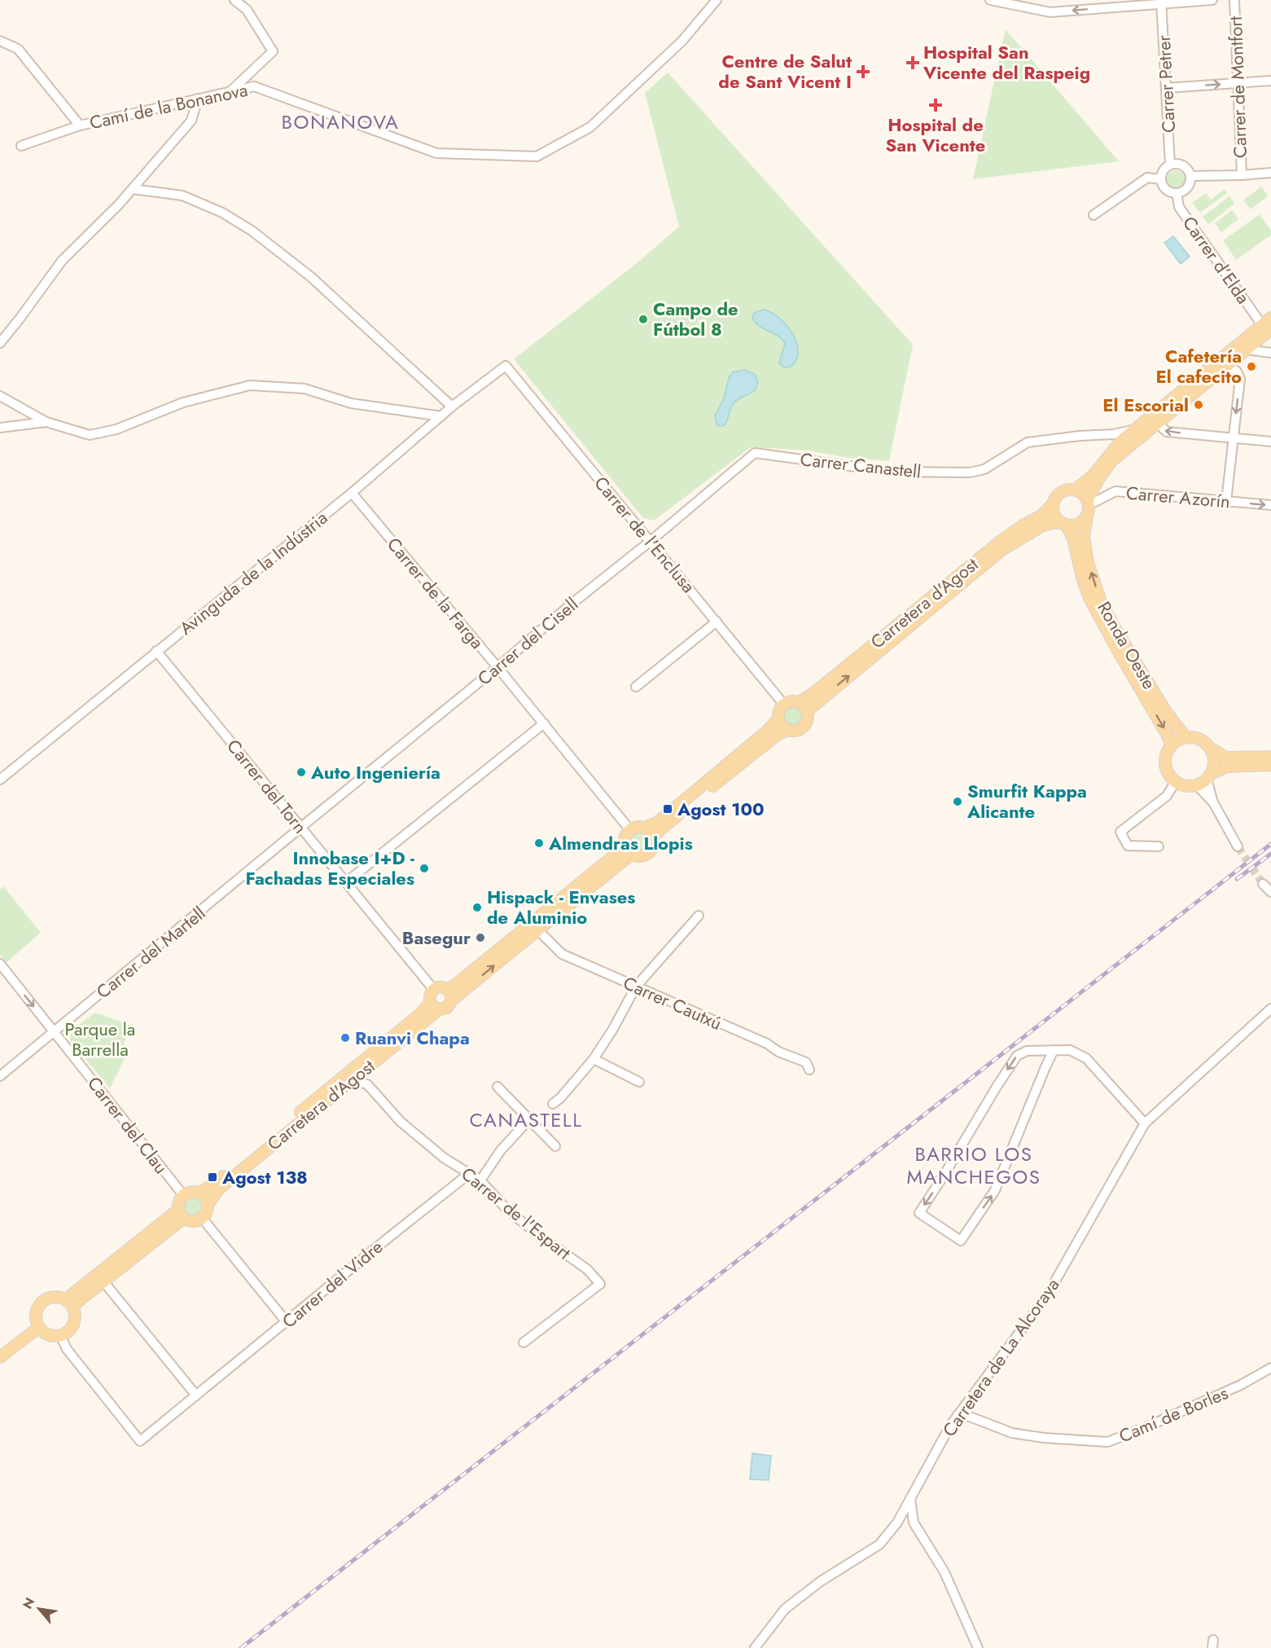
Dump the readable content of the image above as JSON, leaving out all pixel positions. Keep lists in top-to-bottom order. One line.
{"streets":{"main road":["Carretera d'Agost","Ronda Oeste"],"street":["Carrer Petrer","Carrer de Montfort","Camí de la Bonanova","Carrer d’Elda","Carrer Canastell","Carrer Azorín","Carrer de l'Enclusa","Avinguda de la Indústria","Carrer de la Farga","Carrer del Cisell","Carrer del Torn","Carrer del Martell","Carrer Cautxú","Carrer del Clau","Carrer de l'Espart","Carrer del Vidre","Carretera de La Alcoraya","Camí de Borles"]},"crossings":[["Carrer Petrer","Carrer d’Elda"],["Carrer Canastell","Carrer del Cisell"],["Carrer Azorín","Carretera d'Agost"],["Carrer Azorín","Ronda Oeste"],["Carrer de l'Enclusa","Avinguda de la Indústria"],["Carrer de l'Enclusa","Carretera d'Agost"],["Carrer de l'Enclusa","Carrer del Cisell"],["Avinguda de la Indústria","Carrer de la Farga"],["Avinguda de la Indústria","Carrer del Torn"],["Carrer de la Farga","Carrer del Cisell"],["Carretera d'Agost","Ronda Oeste"],["Carretera d'Agost","Carrer del Torn"],["Carretera d'Agost","Carrer del Clau"],["Carrer del Cisell","Carrer del Torn"],["Carrer del Cisell","Carrer del Martell"],["Carrer del Torn","Carrer del Martell"],["Carrer del Martell","Carrer del Clau"],["Carrer de l'Espart","Carrer del Vidre"],["Carretera de La Alcoraya","Camí de Borles"]],"districts":["BONANOVA","CANASTELL","BARRIO LOS MANCHEGOS"],"parks":["Parque la Barrella"],"places":{"health":["Hospital San Vicente del Raspeig","Centre de Salut de Sant Vicent I","Hospital de San Vicente"],"other":["Campo de Fútbol 8","Cafetería El cafecito","El Escorial","Auto Ingeniería","Smurfit Kappa Alicante","Almendras Llopis","Innobase I+D - Fachadas Especiales","Hispack - Envases de Aluminio","Basegur","Ruanvi Chapa"],"transit":["Agost 100","Agost 138"]},"north":"top left"}
